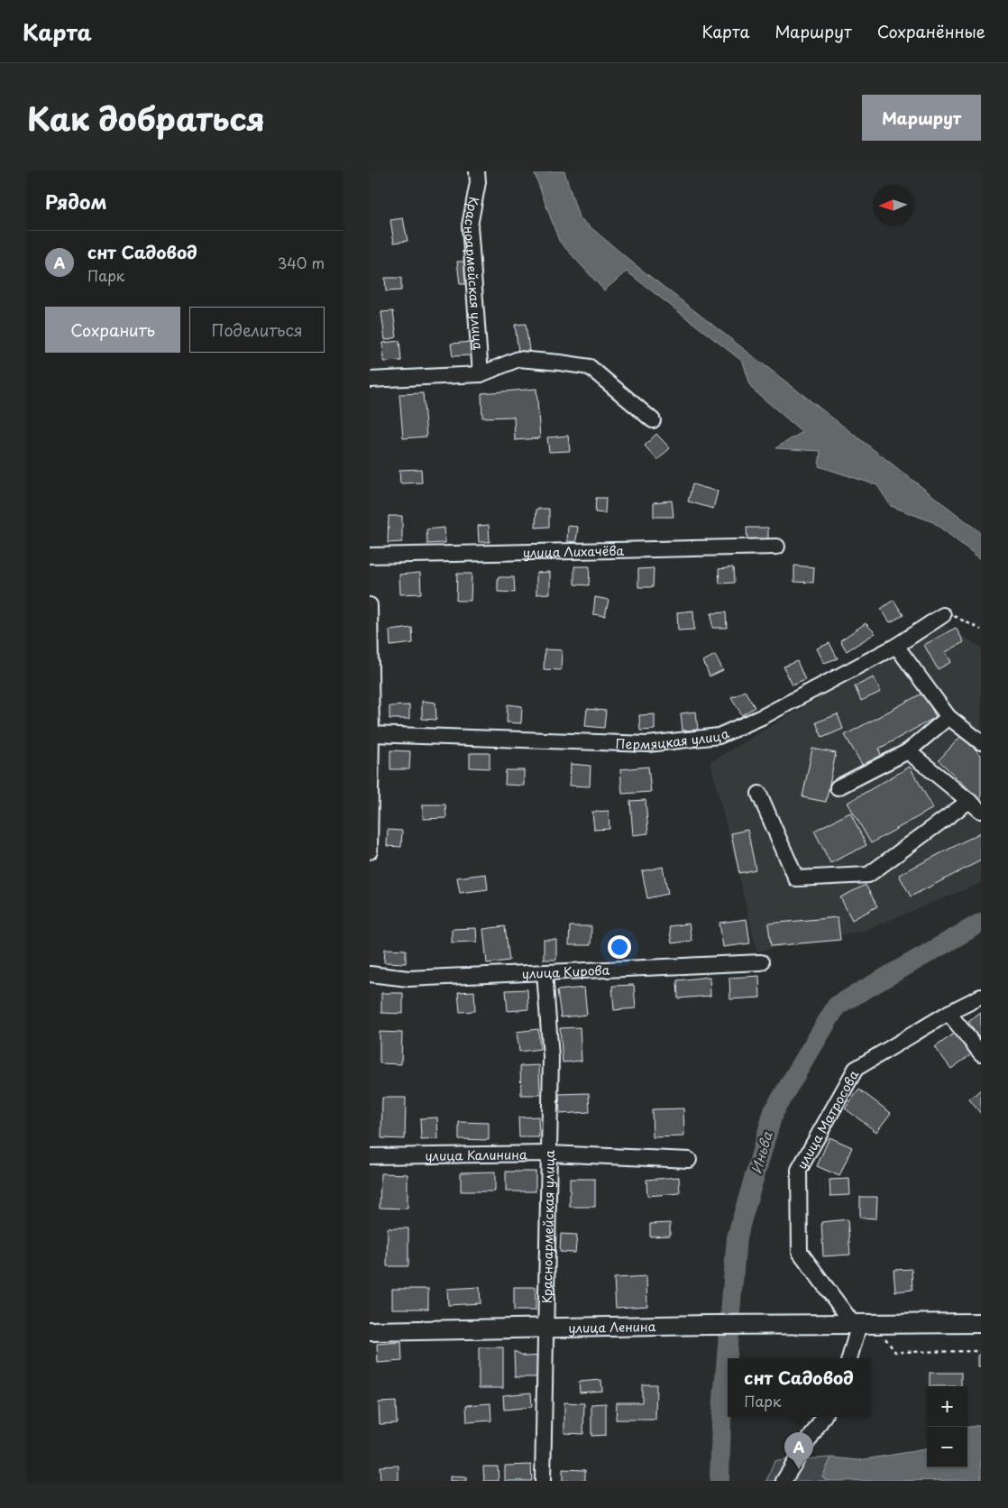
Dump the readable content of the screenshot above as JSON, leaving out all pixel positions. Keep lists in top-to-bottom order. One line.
{"streets":{"main road":["улица Ленина"],"street":["Красноармейская улица","улица Лихачёва","Пермяцкая улица","улица Кирова","улица Матросова","улица Калинина"]},"crossings":[["Красноармейская улица","улица Кирова"],["Красноармейская улица","улица Калинина"],["Красноармейская улица","улица Ленина"],["улица Матросова","улица Ленина"]],"water":["Иньва"],"north":"left","page":{"header":"Карта","nav":["Карта","Маршрут","Сохранённые"],"title":"Как добраться","buttons":["Маршрут",["Сохранить","Поделиться"]],"heading":"Рядом","list":[{"mark":"A","name":"снт Садовод","note":"Парк","value":"340 m"}],"popup":["снт Садовод","Парк"],"map_buttons":["+","−"],"pins":"A"}}
